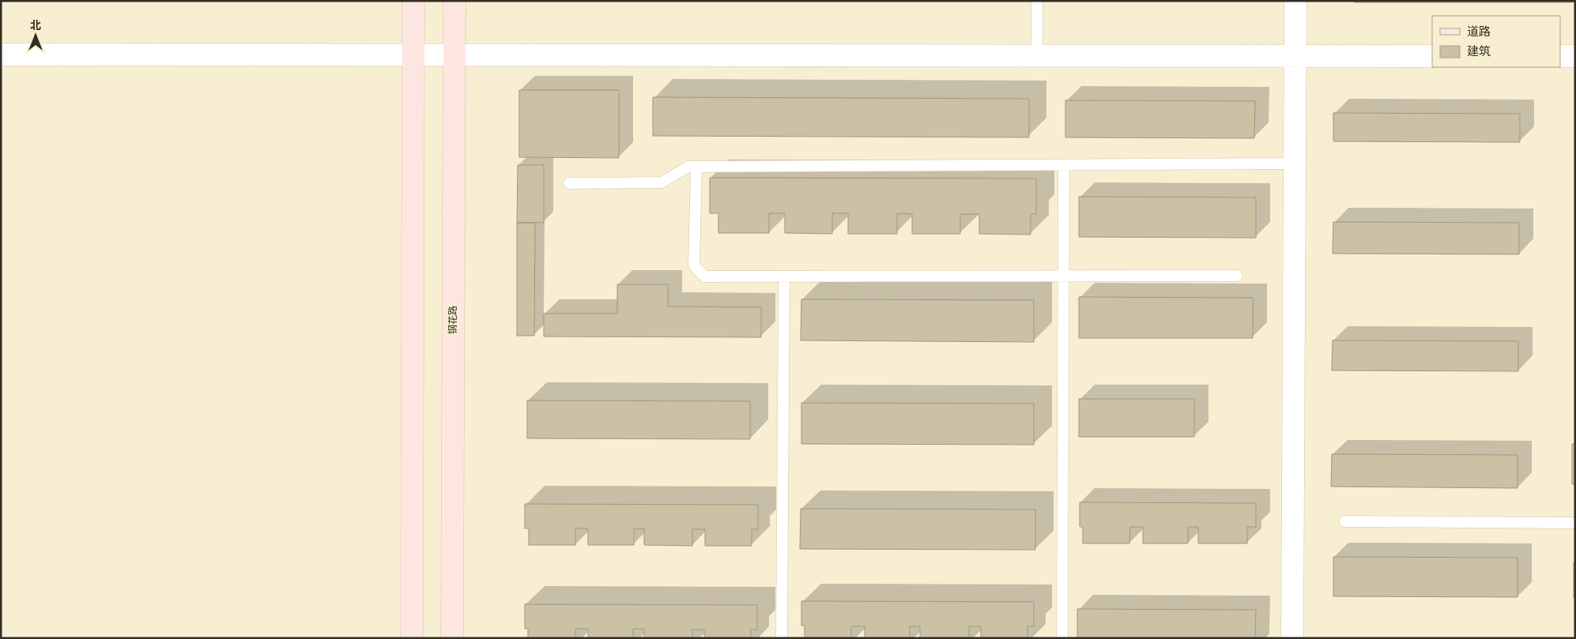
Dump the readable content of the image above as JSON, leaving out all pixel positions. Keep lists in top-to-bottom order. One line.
{"streets":{"main road":["钢花路"]},"legend":["道路","建筑"],"north":"top"}
